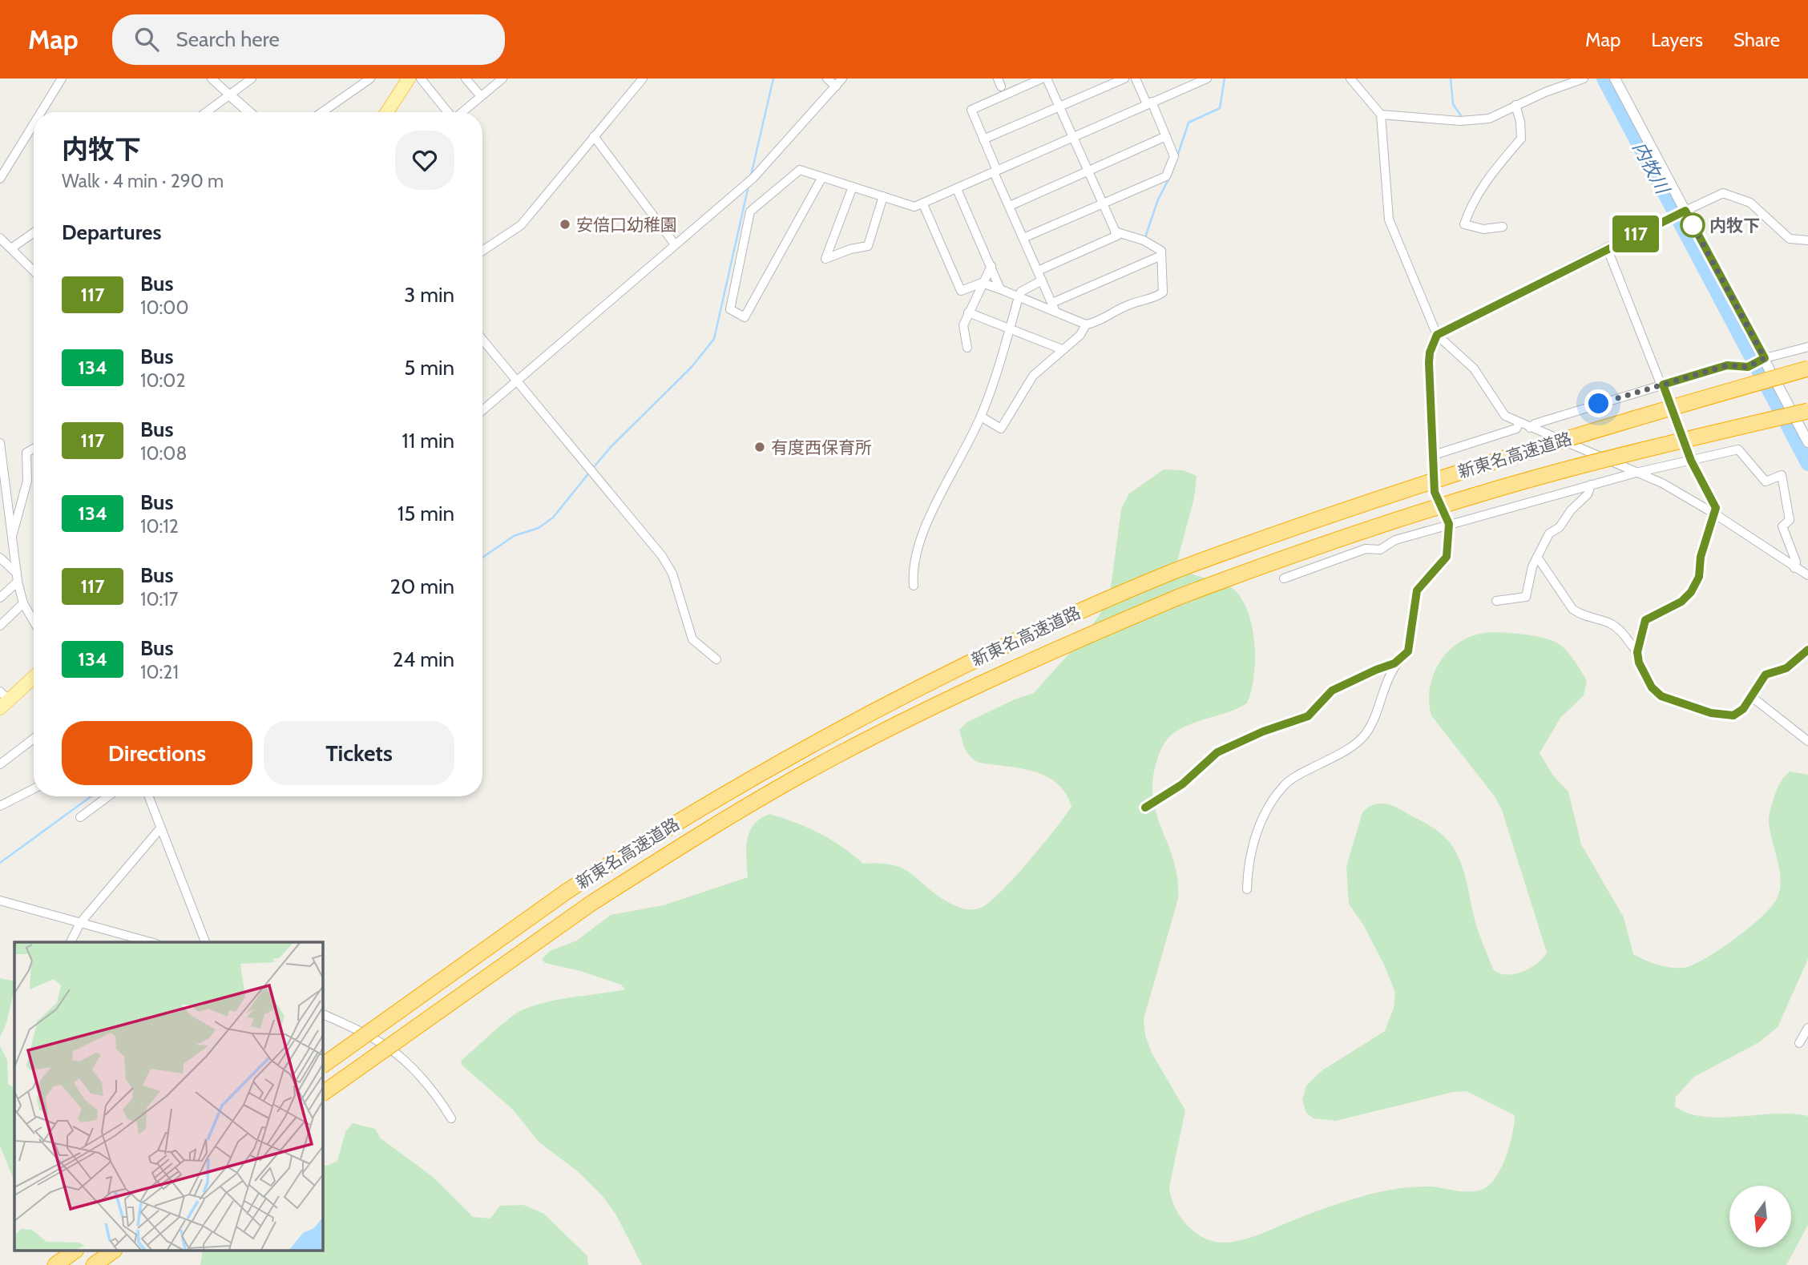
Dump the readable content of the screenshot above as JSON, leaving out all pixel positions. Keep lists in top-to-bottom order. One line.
{"streets":{"highway":["新東名高速道路"]},"water":["内牧川"],"places":["安倍口幼稚園","内牧下","有度西保育所"],"lines":["bus line 117"],"north":"bottom","page":{"header":"Map","search":"Search here","nav":["Map","Layers","Share"],"on_map":"117","heading":[["内牧下","Walk · 4 min · 290 m"],"Departures"],"list":[{"mark":"117","name":"Bus","note":"10:00","value":"3 min"},{"mark":"134","name":"Bus","note":"10:02","value":"5 min"},{"mark":"117","name":"Bus","note":"10:08","value":"11 min"},{"mark":"134","name":"Bus","note":"10:12","value":"15 min"},{"mark":"117","name":"Bus","note":"10:17","value":"20 min"},{"mark":"134","name":"Bus","note":"10:21","value":"24 min"}],"buttons":["Directions","Tickets"]}}
